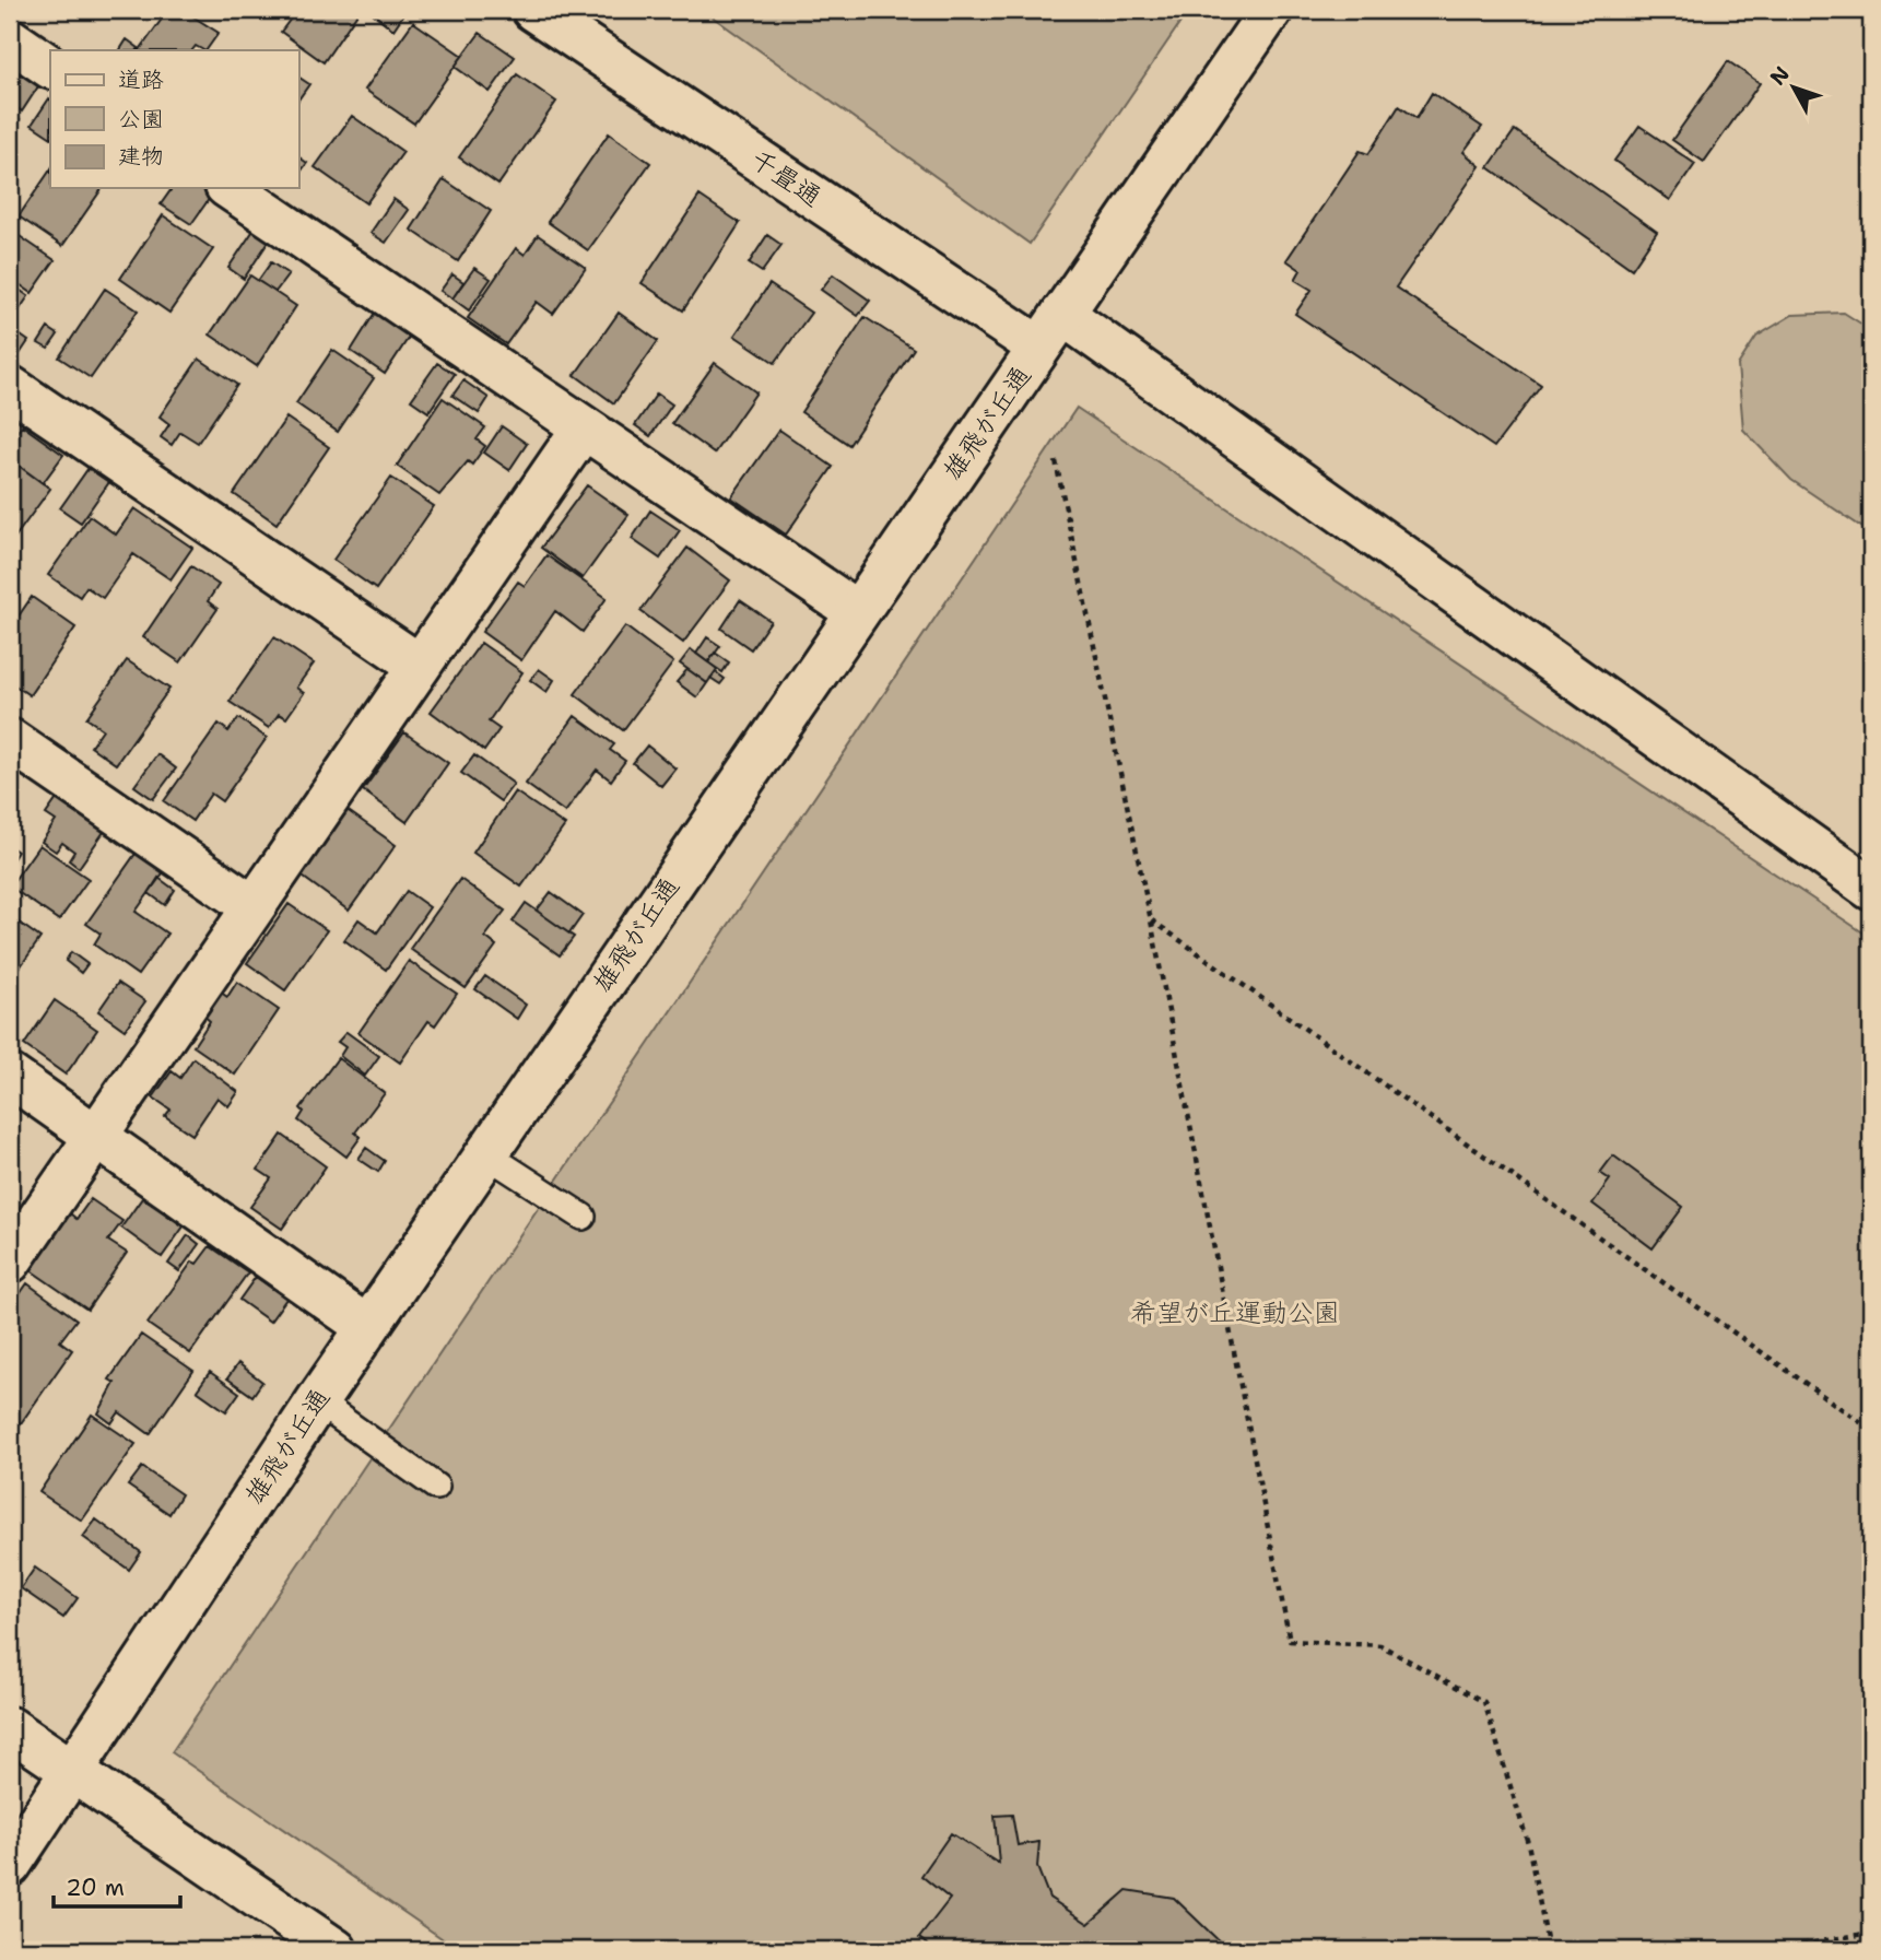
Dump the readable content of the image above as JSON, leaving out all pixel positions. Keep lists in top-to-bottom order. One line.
{"streets":{"street":["千畳通","雄飛が丘通"]},"crossings":[["千畳通","雄飛が丘通"]],"parks":["希望が丘運動公園"],"legend":["道路","公園","建物"],"scale_bar":"20 m","north":"top left"}
